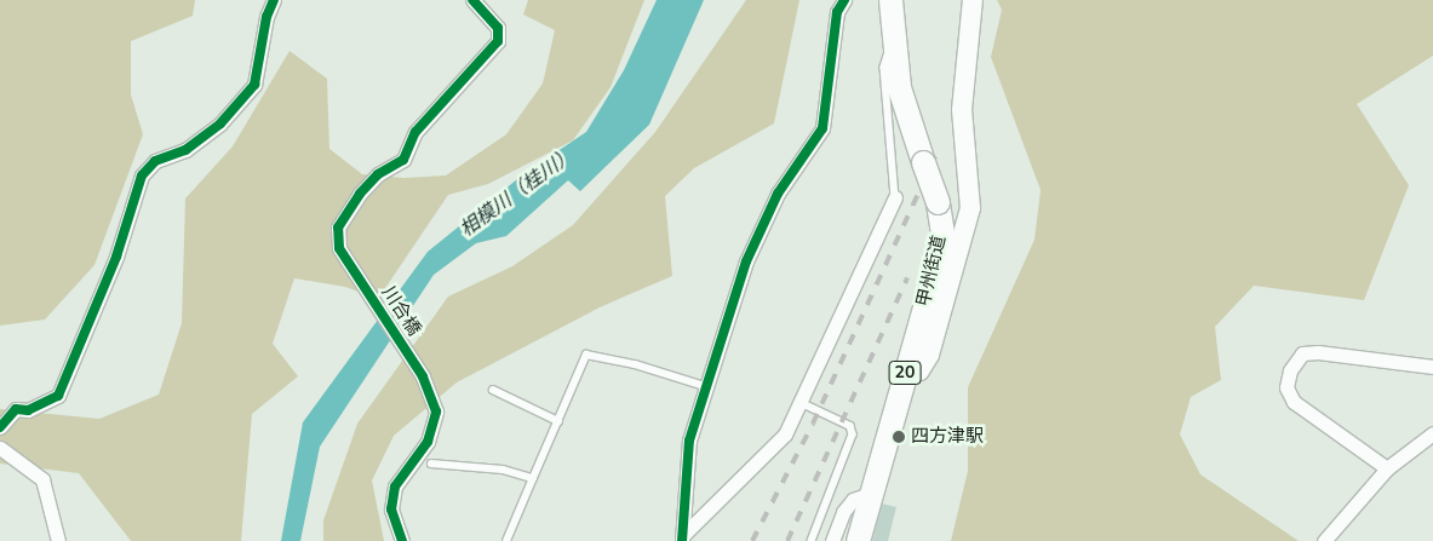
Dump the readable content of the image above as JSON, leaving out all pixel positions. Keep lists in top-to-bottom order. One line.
{"streets":{"highway":["甲州街道","20"],"street":["川合橋"]},"water":["相模川（桂川）"],"places":["四方津駅"]}
